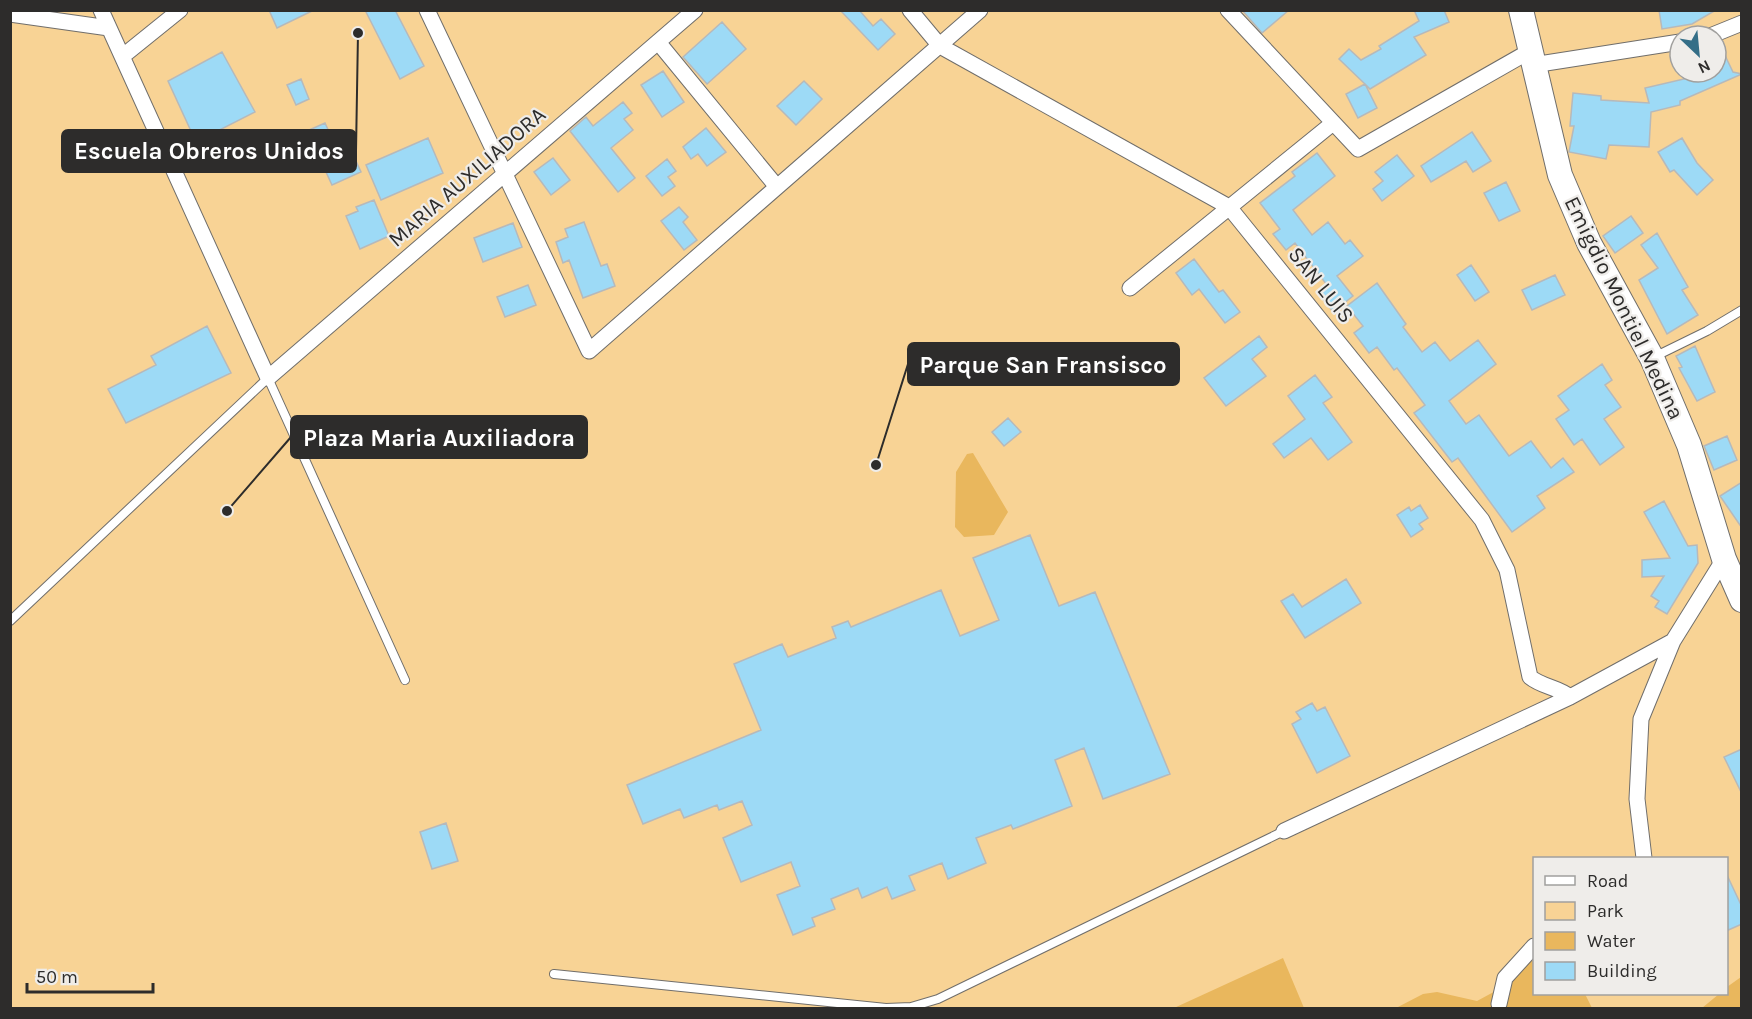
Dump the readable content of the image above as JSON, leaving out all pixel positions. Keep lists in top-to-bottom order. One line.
{"streets":{"main road":["Emigdio Montiel Medina"],"street":["MARIA AUXILIADORA","SAN LUIS"]},"places":["Escuela Obreros Unidos","Parque San Fransisco","Plaza Maria Auxiliadora"],"legend":["Road","Park","Water","Building"],"scale_bar":"50 m","north":"bottom right"}
